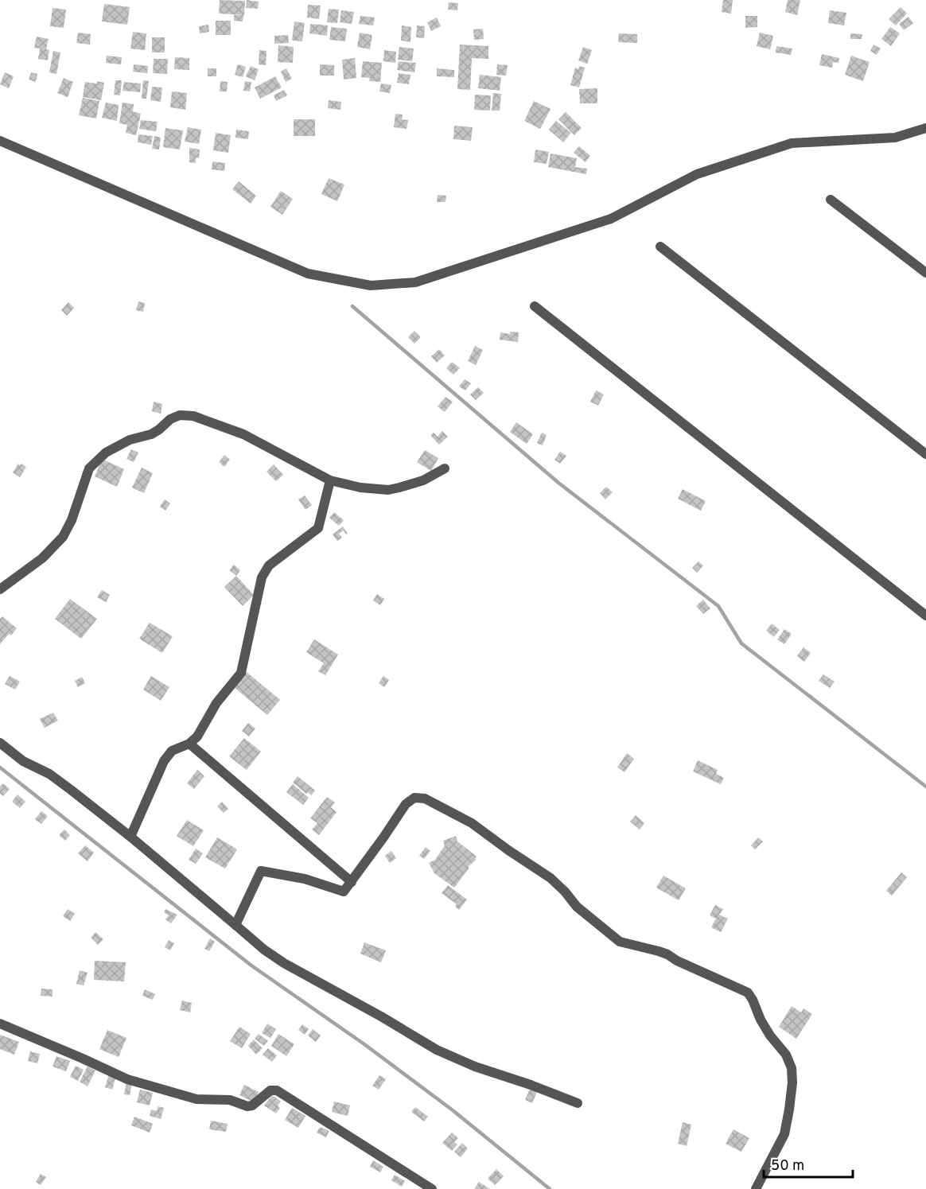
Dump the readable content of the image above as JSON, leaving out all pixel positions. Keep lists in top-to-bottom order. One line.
{"scale_bar":"50 m"}
